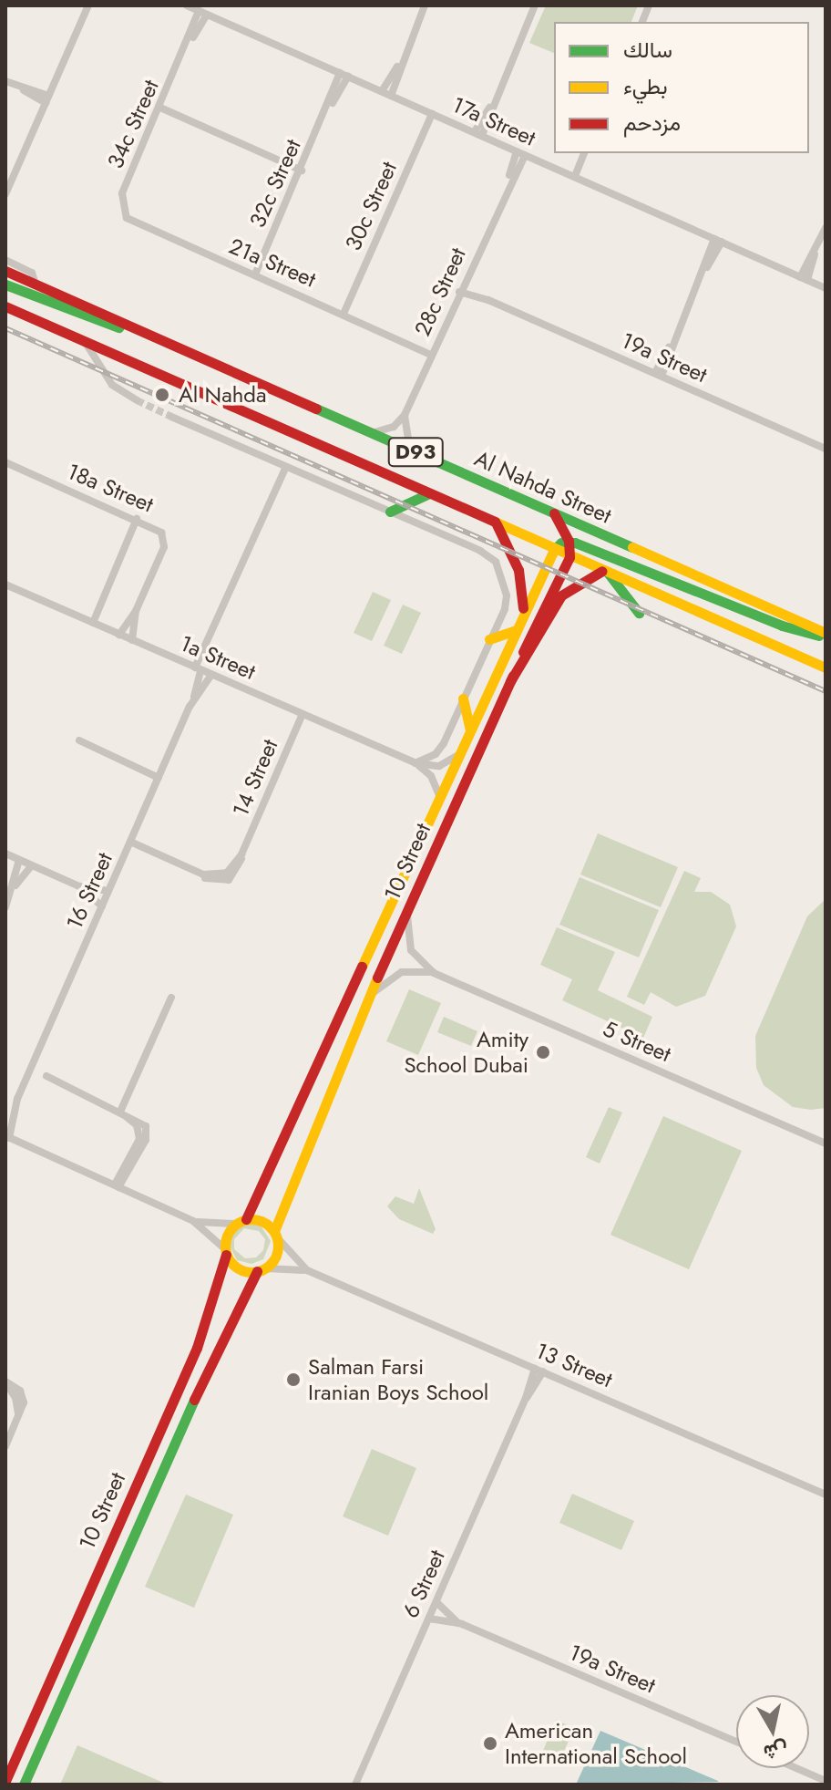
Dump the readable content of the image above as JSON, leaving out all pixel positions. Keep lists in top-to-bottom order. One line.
{"streets":{"street":["17a Street","34c Street","32c Street","30c Street","21a Street","28c Street","19a Street","D93","Al Nahda Street","18a Street","1a Street","14 Street","10 Street","16 Street","5 Street","13 Street","6 Street"]},"crossings":[["17a Street","34c Street"],["17a Street","32c Street"],["17a Street","30c Street"],["17a Street","28c Street"],["34c Street","21a Street"],["32c Street","21a Street"],["30c Street","21a Street"],["21a Street","28c Street"],["28c Street","19a Street"],["19a Street","6 Street"],["D93","10 Street"],["Al Nahda Street","10 Street"],["18a Street","1a Street"],["1a Street","14 Street"],["1a Street","10 Street"],["1a Street","16 Street"],["14 Street","16 Street"],["10 Street","5 Street"],["10 Street","13 Street"],["13 Street","6 Street"]],"places":["Al Nahda","Amity School Dubai","Salman Farsi Iranian Boys School","American International School"],"legend":["سالك","بطيء","مزدحم"],"north":"bottom"}
